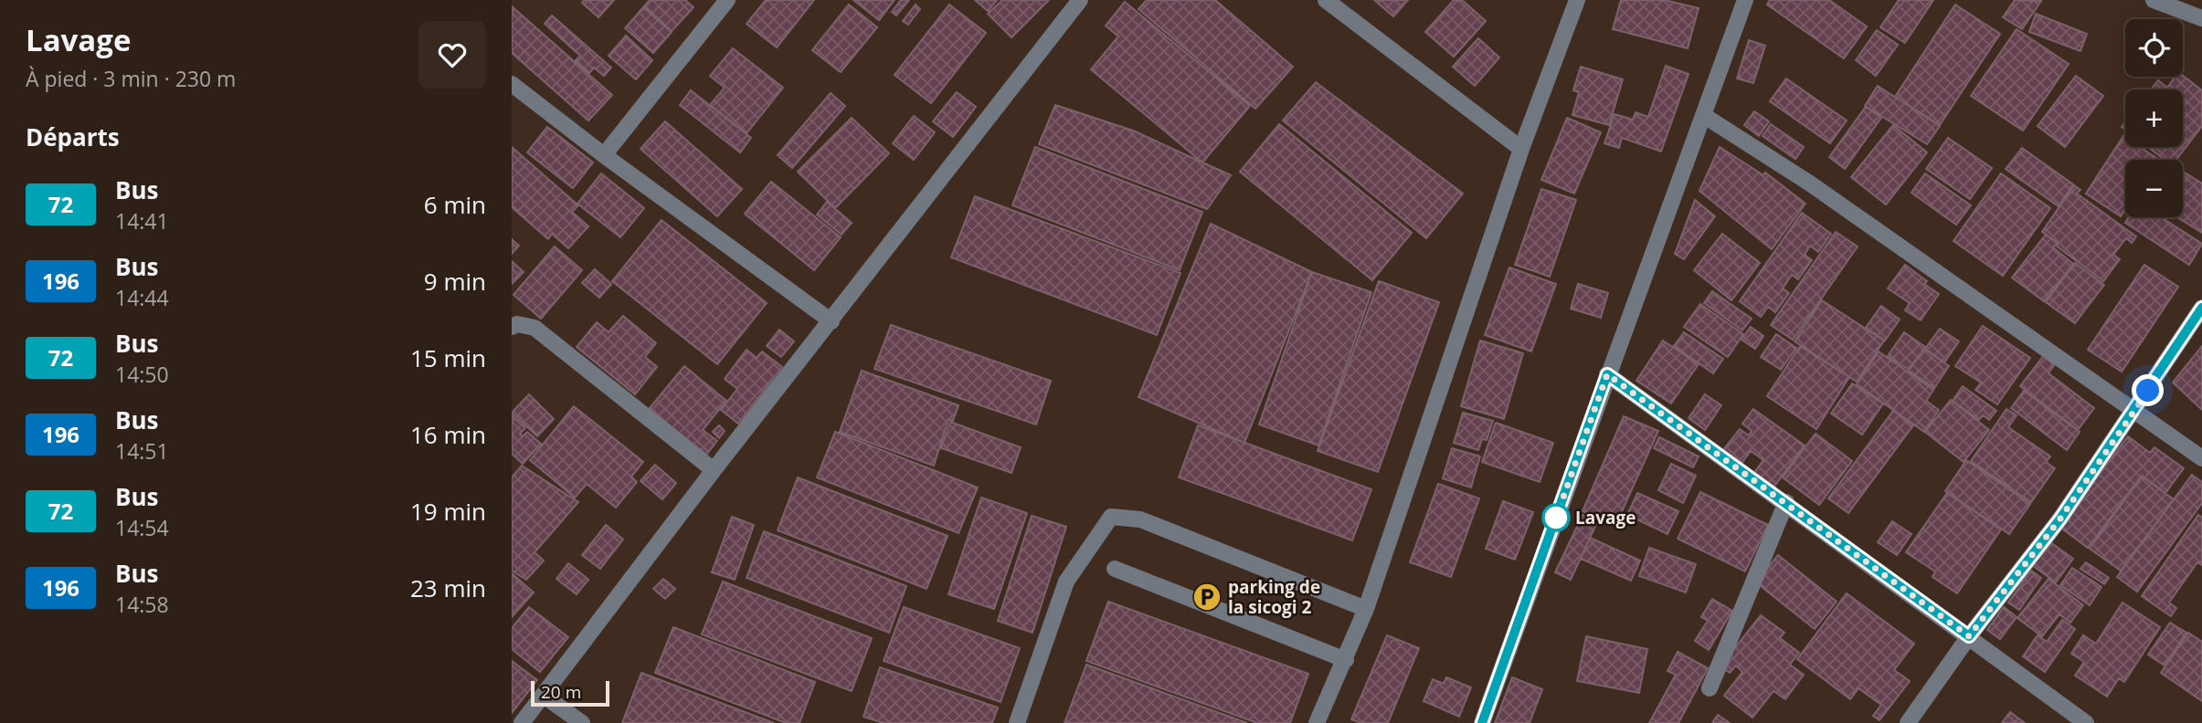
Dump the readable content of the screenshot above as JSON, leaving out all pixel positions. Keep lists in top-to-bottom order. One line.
{"places":{"other":["Lavage"],"parking":["parking de la sicogi 2"]},"lines":["bus line 72"],"scale_bar":"20 m","page":{"heading":[["Lavage","À pied · 3 min · 230 m"],"Départs"],"map_buttons":["+","−"],"list":[{"mark":"72","name":"Bus","note":"14:41","value":"6 min"},{"mark":"196","name":"Bus","note":"14:44","value":"9 min"},{"mark":"72","name":"Bus","note":"14:50","value":"15 min"},{"mark":"196","name":"Bus","note":"14:51","value":"16 min"},{"mark":"72","name":"Bus","note":"14:54","value":"19 min"},{"mark":"196","name":"Bus","note":"14:58","value":"23 min"}],"scale":"20 m"}}
